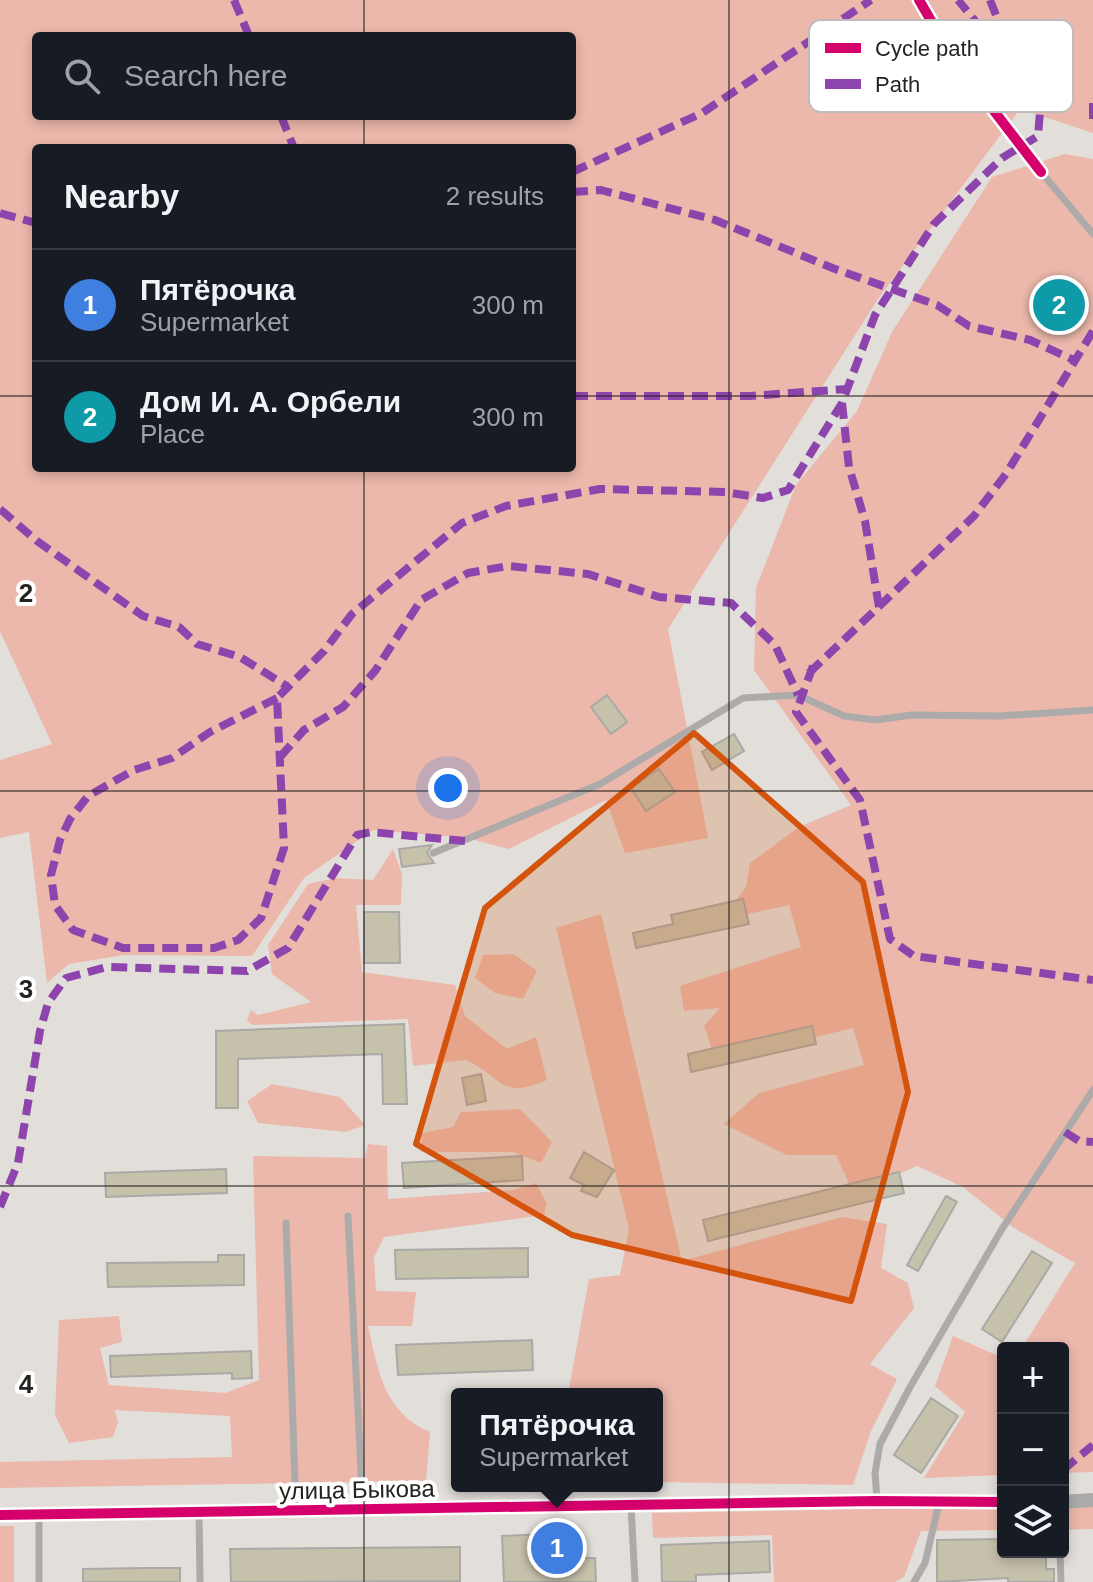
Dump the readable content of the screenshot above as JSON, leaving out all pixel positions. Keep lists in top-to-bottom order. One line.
{"streets":{"street":["улица Быкова"]},"legend":["Cycle path","Path"],"page":{"search":"Search here","heading":["Nearby","2 results"],"list":[{"mark":"1","name":"Пятёрочка","note":"Supermarket","value":"300 m"},{"mark":"2","name":"Дом И. А. Орбели","note":"Place","value":"300 m"}],"pins":["2","1"],"map_buttons":["+","−"],"popup":["Пятёрочка","Supermarket"]},"grid":{"rows":["2","3","4"]}}
